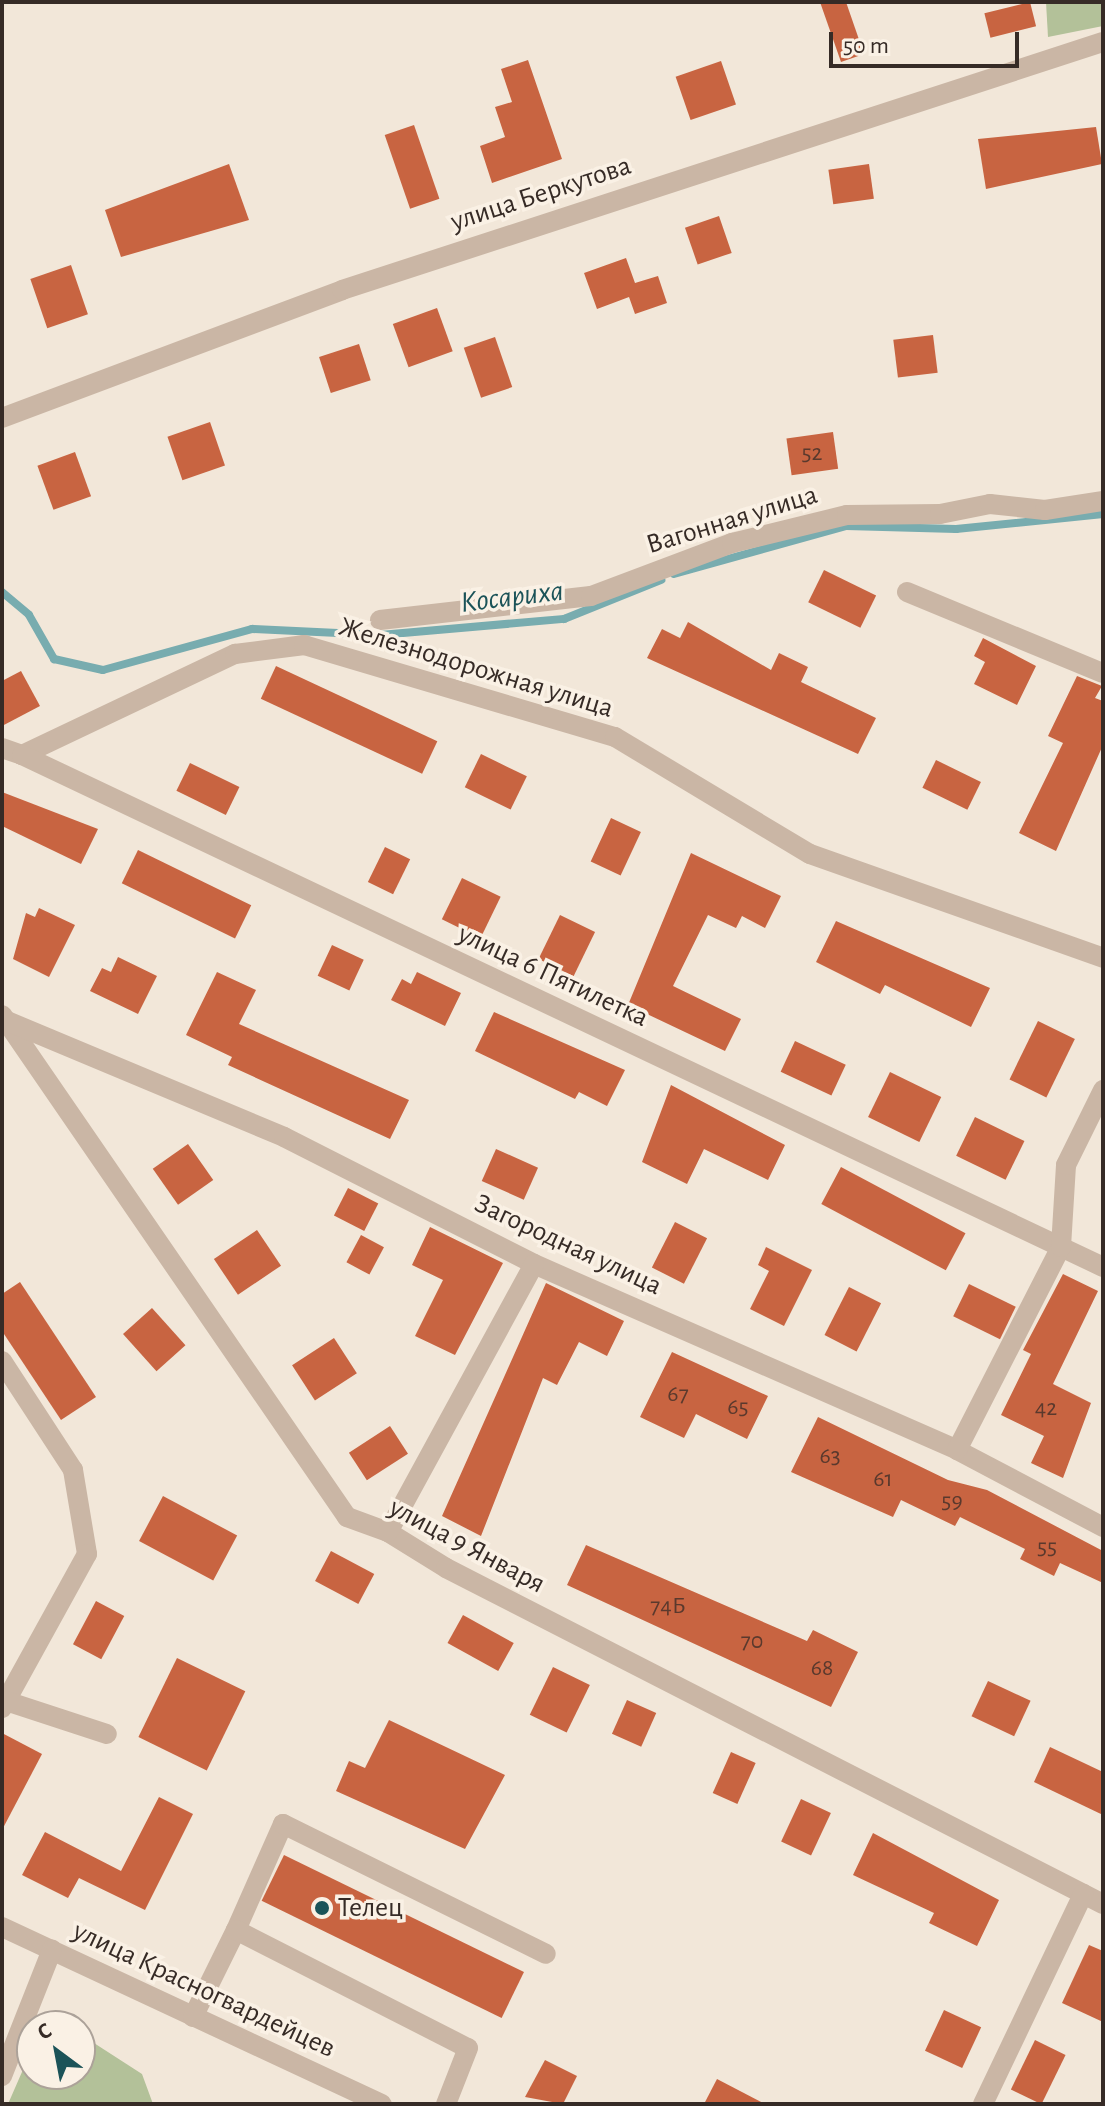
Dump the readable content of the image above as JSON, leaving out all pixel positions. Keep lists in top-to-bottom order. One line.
{"streets":{"street":["улица Беркутова","Вагонная улица","Железнодорожная улица","улица 6 Пятилетка","Загородная улица","улица 9 Января","улица Красногвардейцев"]},"crossings":[["Железнодорожная улица","улица 6 Пятилетка"],["Загородная улица","улица 9 Января"]],"water":["Косариха"],"places":["Телец"],"house_numbers":["52","67","65","42","63","61","59","55","74Б","70","68"],"scale_bar":"50 m","north":"top left"}
